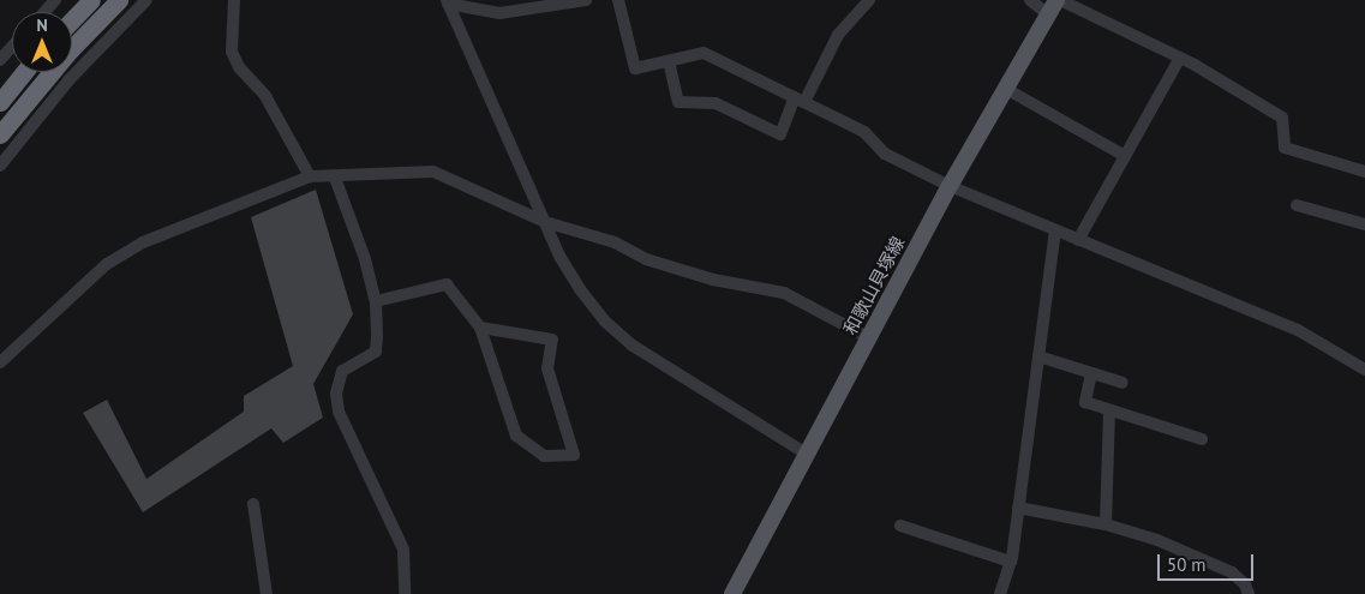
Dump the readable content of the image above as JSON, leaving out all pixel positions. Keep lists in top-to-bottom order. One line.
{"streets":{"main road":["和歌山貝塚線"]},"scale_bar":"50 m","north":"top"}
